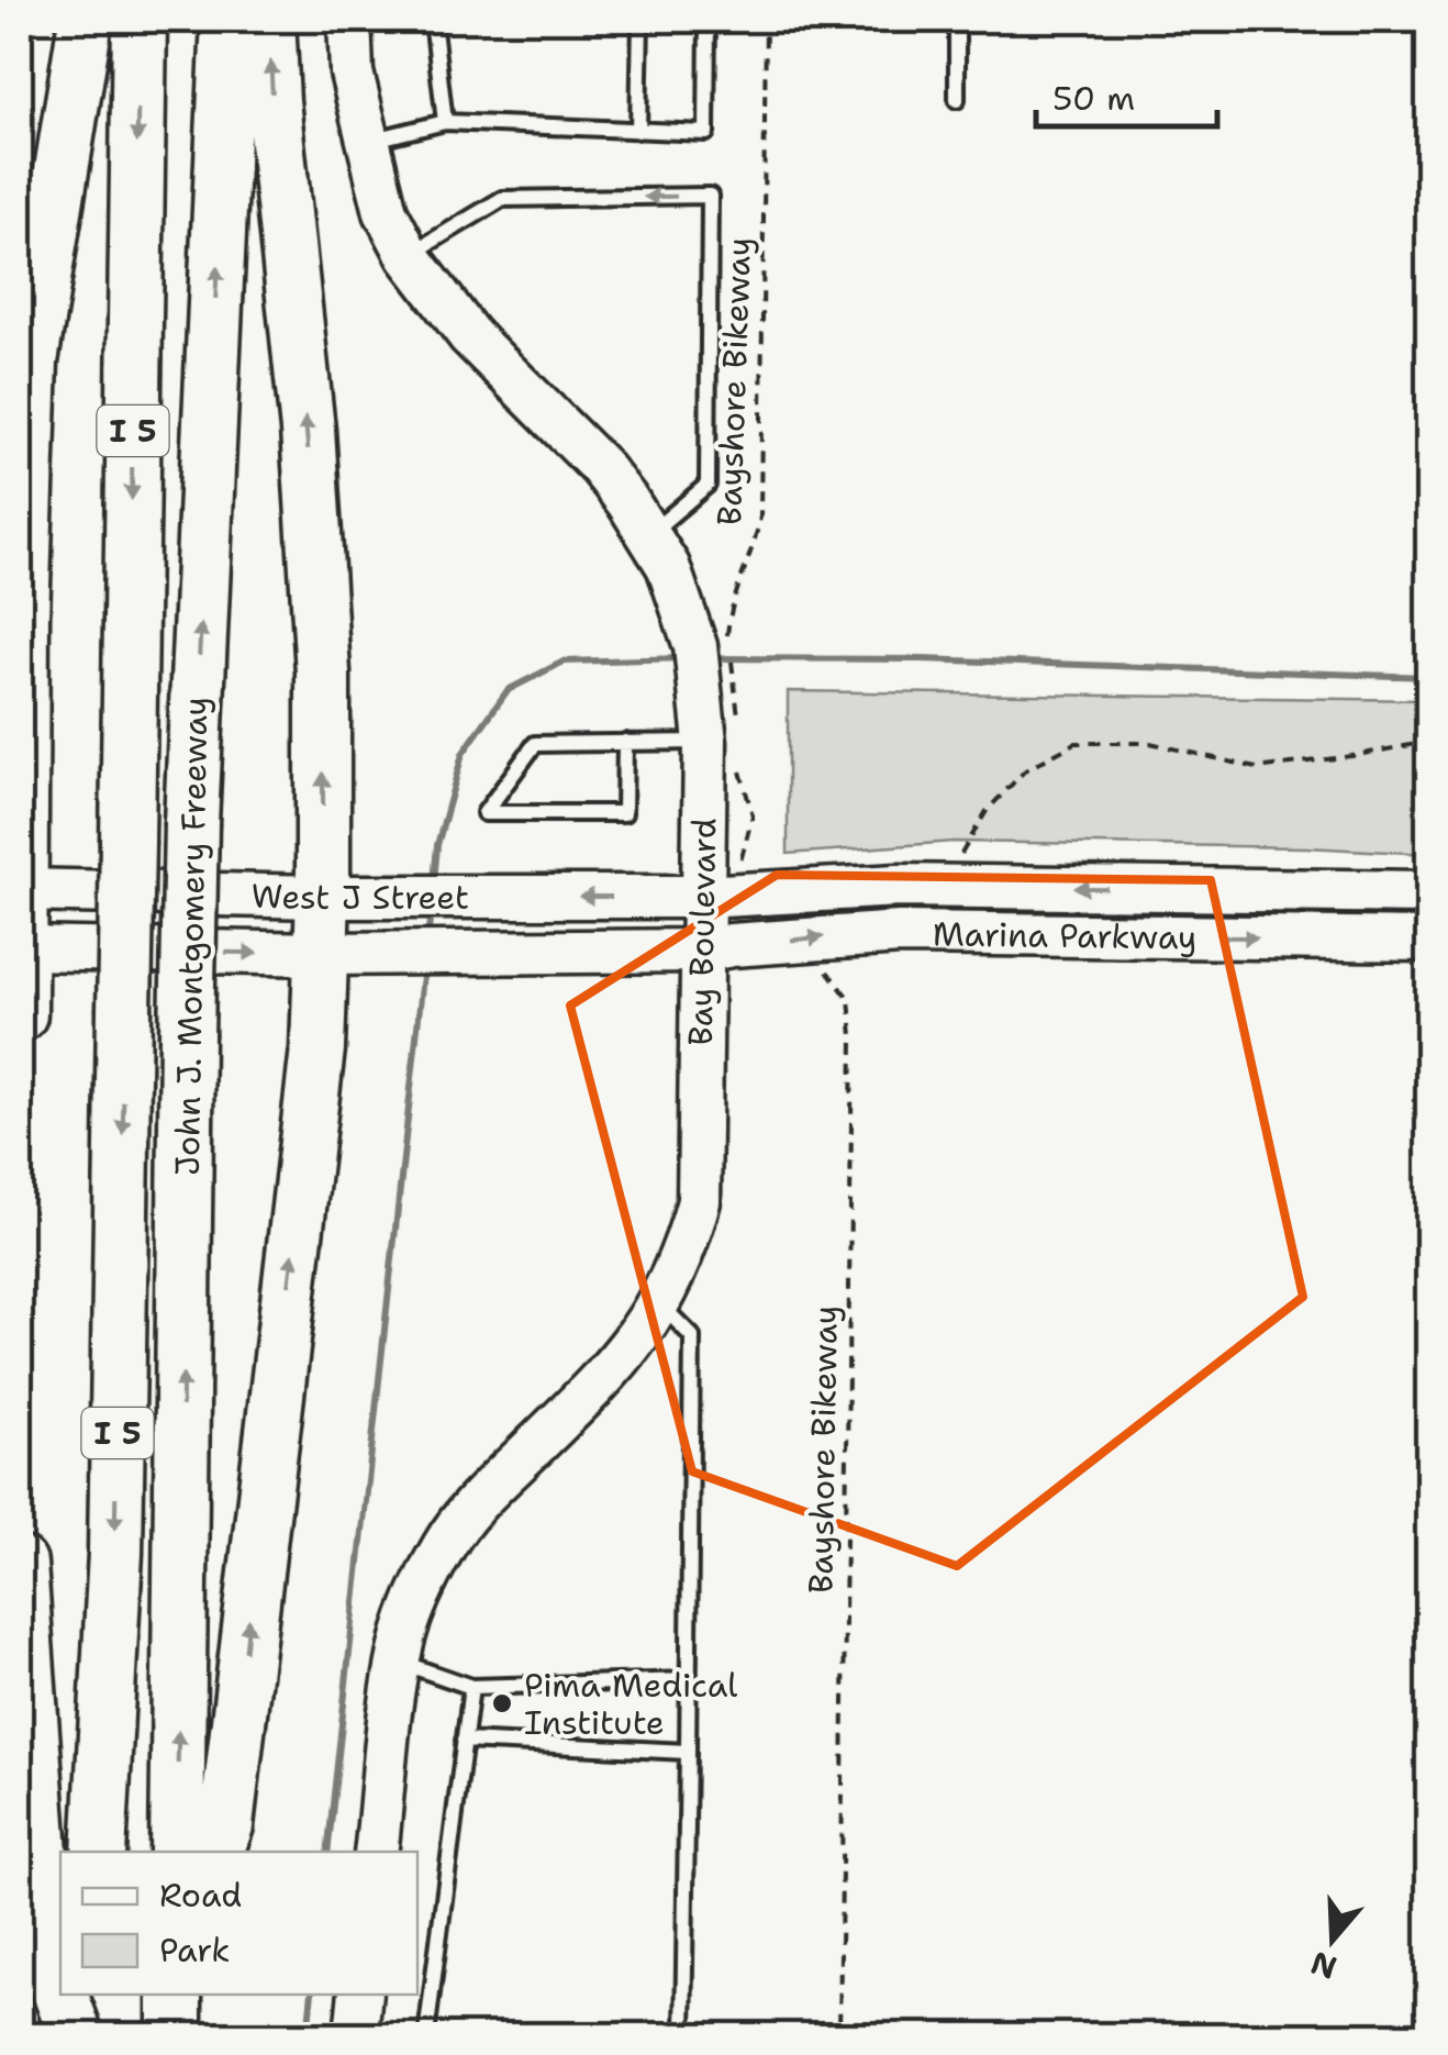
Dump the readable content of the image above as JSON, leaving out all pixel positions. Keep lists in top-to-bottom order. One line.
{"streets":{"highway":["I 5","John J. Montgomery Freeway"],"main road":["West J Street","Bay Boulevard","Marina Parkway"],"path":["Bayshore Bikeway"]},"crossings":[["Bayshore Bikeway","Bay Boulevard"],["West J Street","Bay Boulevard"],["West J Street","Marina Parkway"],["Bay Boulevard","Marina Parkway"]],"places":["Pima Medical Institute"],"legend":["Road","Park"],"scale_bar":"50 m","north":"bottom"}
